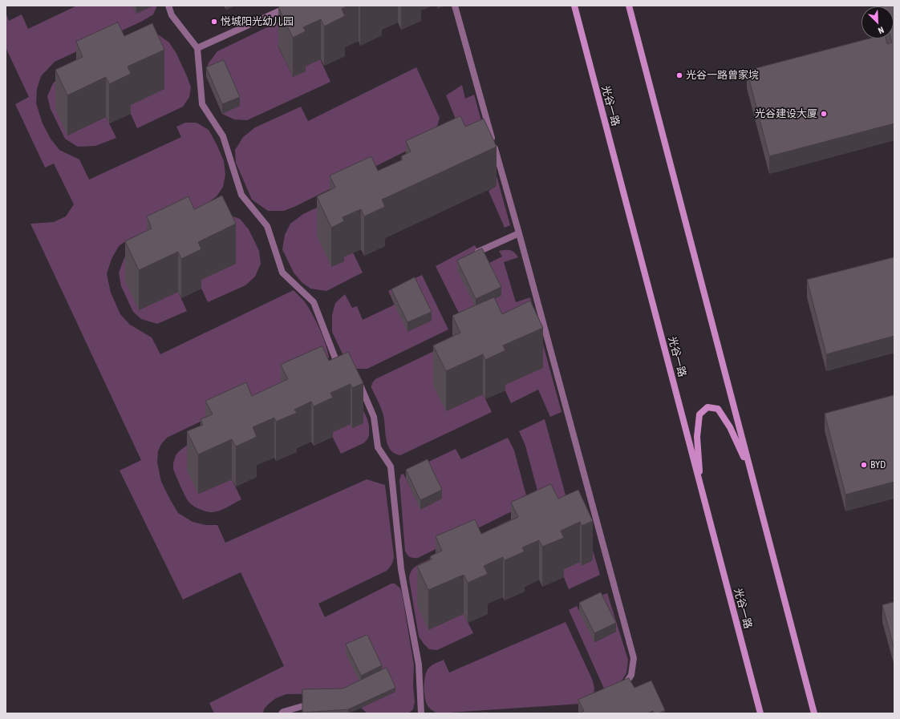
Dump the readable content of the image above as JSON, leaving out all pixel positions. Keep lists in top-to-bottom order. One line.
{"streets":{"main road":["光谷一路"]},"places":["悦城阳光幼儿园","光谷一路曾家垸","光谷建设大厦","BYD"],"north":"bottom right"}
